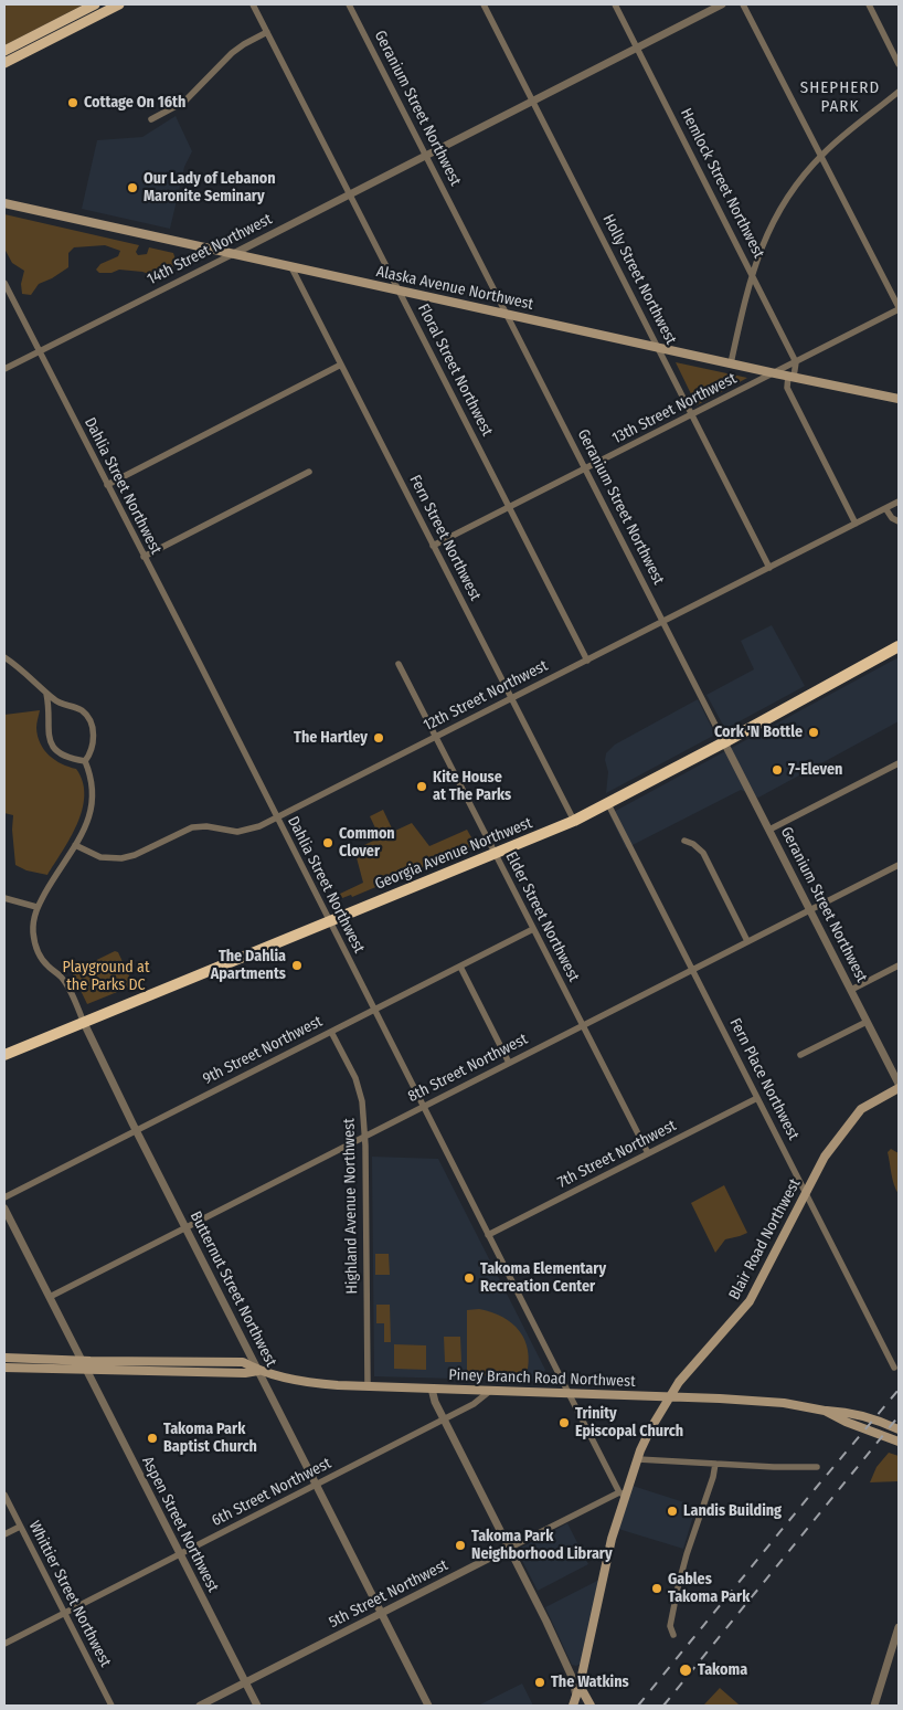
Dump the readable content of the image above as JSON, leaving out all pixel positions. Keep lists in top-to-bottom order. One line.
{"streets":{"highway":["Georgia Avenue Northwest"],"main road":["Alaska Avenue Northwest","Blair Road Northwest","Piney Branch Road Northwest"],"street":["Geranium Street Northwest","Hemlock Street Northwest","14th Street Northwest","Holly Street Northwest","Floral Street Northwest","13th Street Northwest","Dahlia Street Northwest","Fern Street Northwest","12th Street Northwest","Elder Street Northwest","9th Street Northwest","8th Street Northwest","Fern Place Northwest","7th Street Northwest","Highland Avenue Northwest","Butternut Street Northwest","6th Street Northwest","Aspen Street Northwest","Whittier Street Northwest","5th Street Northwest"]},"crossings":[["Geranium Street Northwest","14th Street Northwest"],["Geranium Street Northwest","Alaska Avenue Northwest"],["Geranium Street Northwest","13th Street Northwest"],["Geranium Street Northwest","12th Street Northwest"],["Geranium Street Northwest","Georgia Avenue Northwest"],["Geranium Street Northwest","8th Street Northwest"],["Geranium Street Northwest","Blair Road Northwest"],["Hemlock Street Northwest","14th Street Northwest"],["Hemlock Street Northwest","13th Street Northwest"],["14th Street Northwest","Holly Street Northwest"],["14th Street Northwest","Alaska Avenue Northwest"],["14th Street Northwest","Floral Street Northwest"],["14th Street Northwest","Dahlia Street Northwest"],["Holly Street Northwest","Alaska Avenue Northwest"],["Holly Street Northwest","13th Street Northwest"],["Holly Street Northwest","12th Street Northwest"],["Alaska Avenue Northwest","Floral Street Northwest"],["Alaska Avenue Northwest","13th Street Northwest"],["Alaska Avenue Northwest","Fern Street Northwest"],["Floral Street Northwest","13th Street Northwest"],["Floral Street Northwest","12th Street Northwest"],["13th Street Northwest","Fern Street Northwest"],["Dahlia Street Northwest","12th Street Northwest"],["Dahlia Street Northwest","Georgia Avenue Northwest"],["Dahlia Street Northwest","9th Street Northwest"],["Dahlia Street Northwest","8th Street Northwest"],["Dahlia Street Northwest","7th Street Northwest"],["Dahlia Street Northwest","Blair Road Northwest"],["Dahlia Street Northwest","Piney Branch Road Northwest"],["Dahlia Street Northwest","5th Street Northwest"],["Fern Street Northwest","12th Street Northwest"],["Fern Street Northwest","Georgia Avenue Northwest"],["12th Street Northwest","Elder Street Northwest"],["12th Street Northwest","Butternut Street Northwest"],["Georgia Avenue Northwest","Elder Street Northwest"],["Georgia Avenue Northwest","Fern Place Northwest"],["Georgia Avenue Northwest","Butternut Street Northwest"],["Elder Street Northwest","9th Street Northwest"],["Elder Street Northwest","8th Street Northwest"],["Elder Street Northwest","7th Street Northwest"],["9th Street Northwest","Highland Avenue Northwest"],["9th Street Northwest","Butternut Street Northwest"],["8th Street Northwest","Fern Place Northwest"],["8th Street Northwest","Highland Avenue Northwest"],["8th Street Northwest","Butternut Street Northwest"],["8th Street Northwest","Aspen Street Northwest"],["Fern Place Northwest","7th Street Northwest"],["Fern Place Northwest","Blair Road Northwest"],["Highland Avenue Northwest","Piney Branch Road Northwest"],["Blair Road Northwest","Piney Branch Road Northwest"],["Blair Road Northwest","5th Street Northwest"],["Butternut Street Northwest","Piney Branch Road Northwest"],["Butternut Street Northwest","6th Street Northwest"],["Butternut Street Northwest","5th Street Northwest"],["Piney Branch Road Northwest","6th Street Northwest"],["Piney Branch Road Northwest","Aspen Street Northwest"],["6th Street Northwest","Aspen Street Northwest"],["6th Street Northwest","Whittier Street Northwest"],["Aspen Street Northwest","5th Street Northwest"]],"districts":["SHEPHERD PARK"],"parks":["Playground at the Parks DC"],"places":["Cottage On 16th","Our Lady of Lebanon Maronite Seminary","Cork 'N Bottle","The Hartley","7-Eleven","Kite House at The Parks","Common Clover","The Dahlia Apartments","Takoma Elementary Recreation Center","Trinity Episcopal Church","Takoma Park Baptist Church","Landis Building","Takoma Park Neighborhood Library","Gables Takoma Park","Takoma","The Watkins"]}
